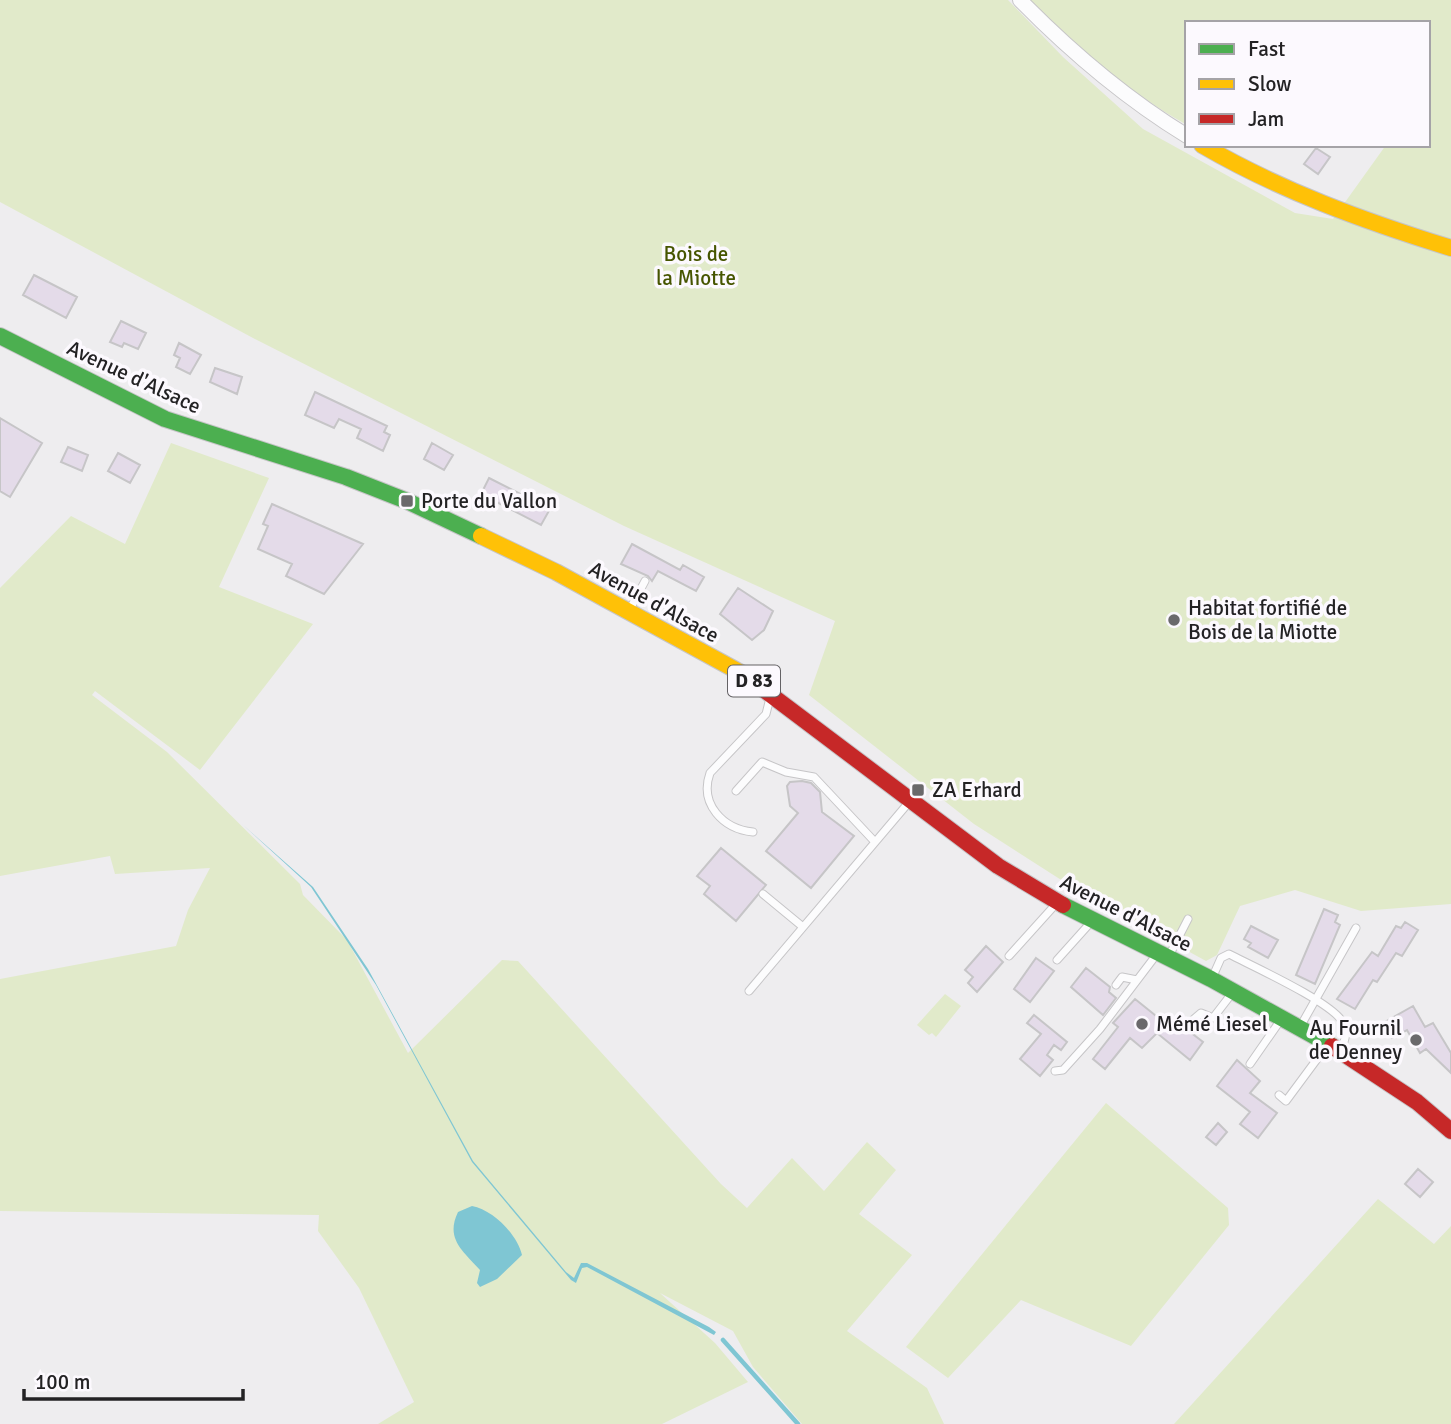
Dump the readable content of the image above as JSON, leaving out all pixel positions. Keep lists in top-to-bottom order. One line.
{"streets":{"main road":["Avenue d'Alsace","D 83"]},"parks":["Bois de la Miotte"],"places":{"transit":["Porte du Vallon","ZA Erhard"],"other":["Habitat fortifié de Bois de la Miotte","Mémé Liesel","Au Fournil de Denney"]},"legend":["Fast","Slow","Jam"],"scale_bar":"100 m"}
